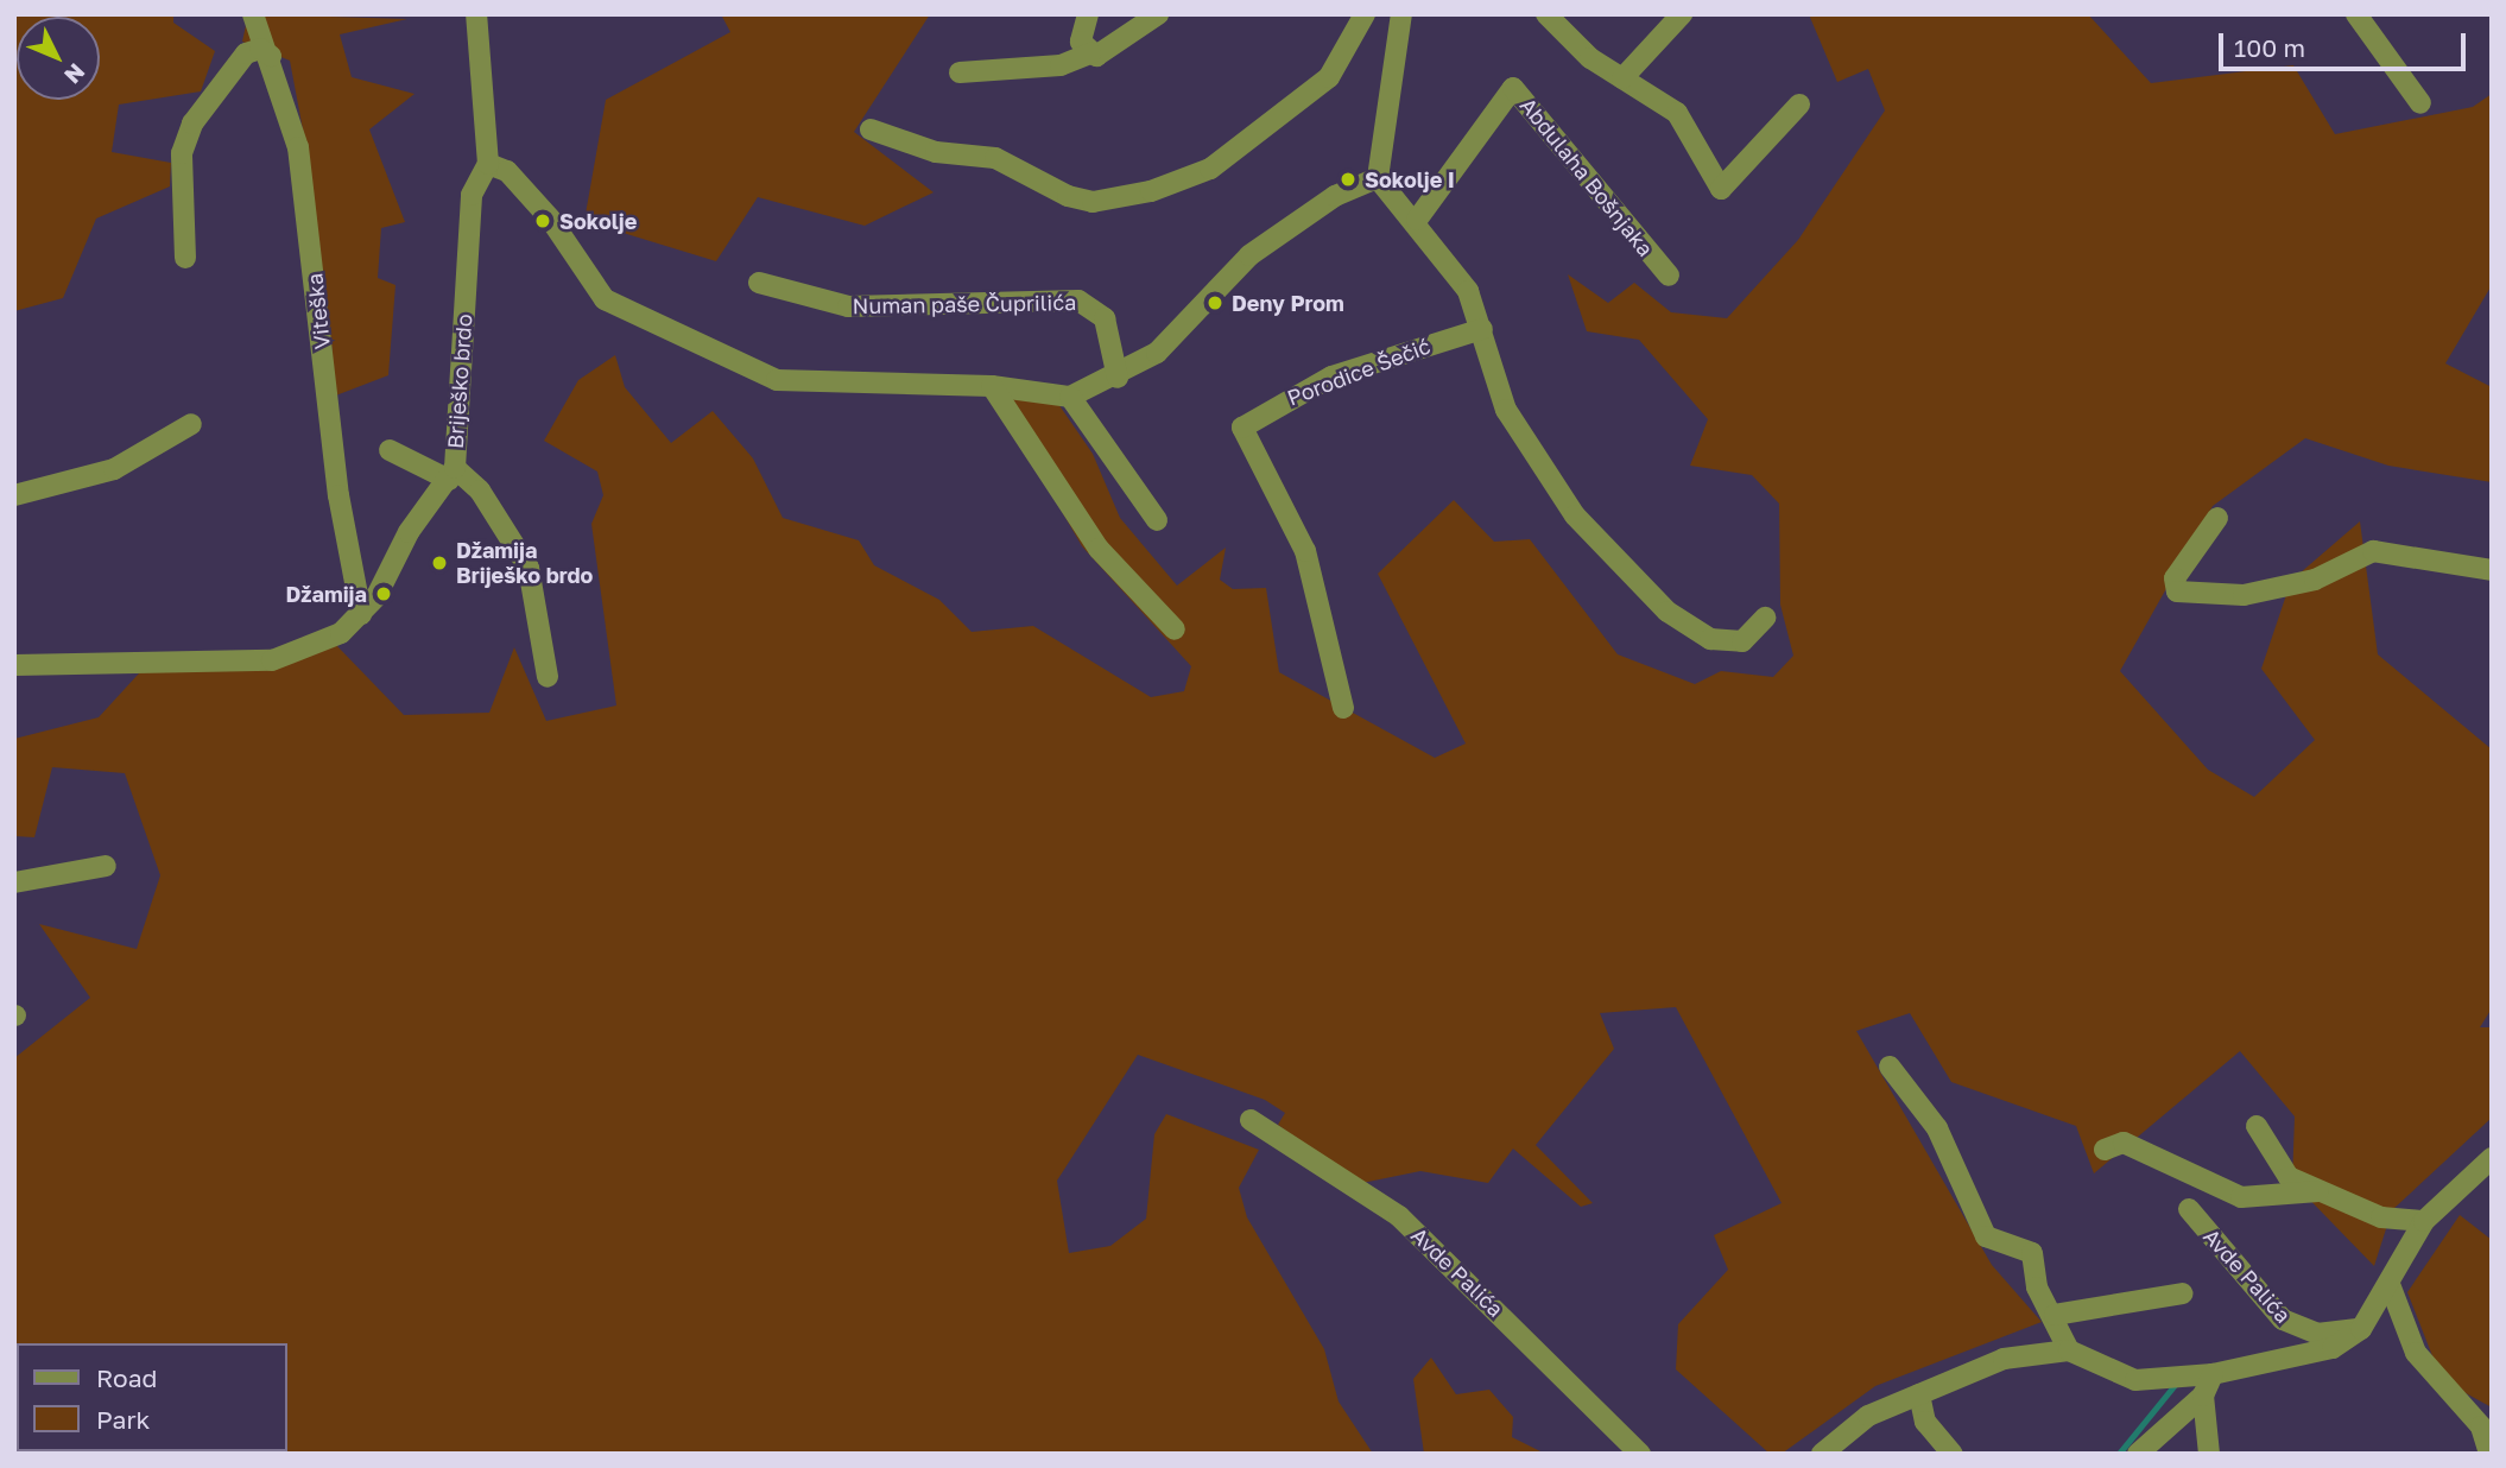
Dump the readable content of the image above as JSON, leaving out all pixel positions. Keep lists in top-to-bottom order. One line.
{"streets":{"street":["Abdulaha Bošnjaka","Numan paše Čuprilića","Viteška","Porodice Šečić","Briješko brdo","Avde Palića"]},"crossings":[["Viteška","Briješko brdo"]],"places":["Sokolje I","Sokolje","Deny Prom","Džamija Briješko brdo","Džamija"],"legend":["Road","Park"],"scale_bar":"100 m","north":"bottom right"}
